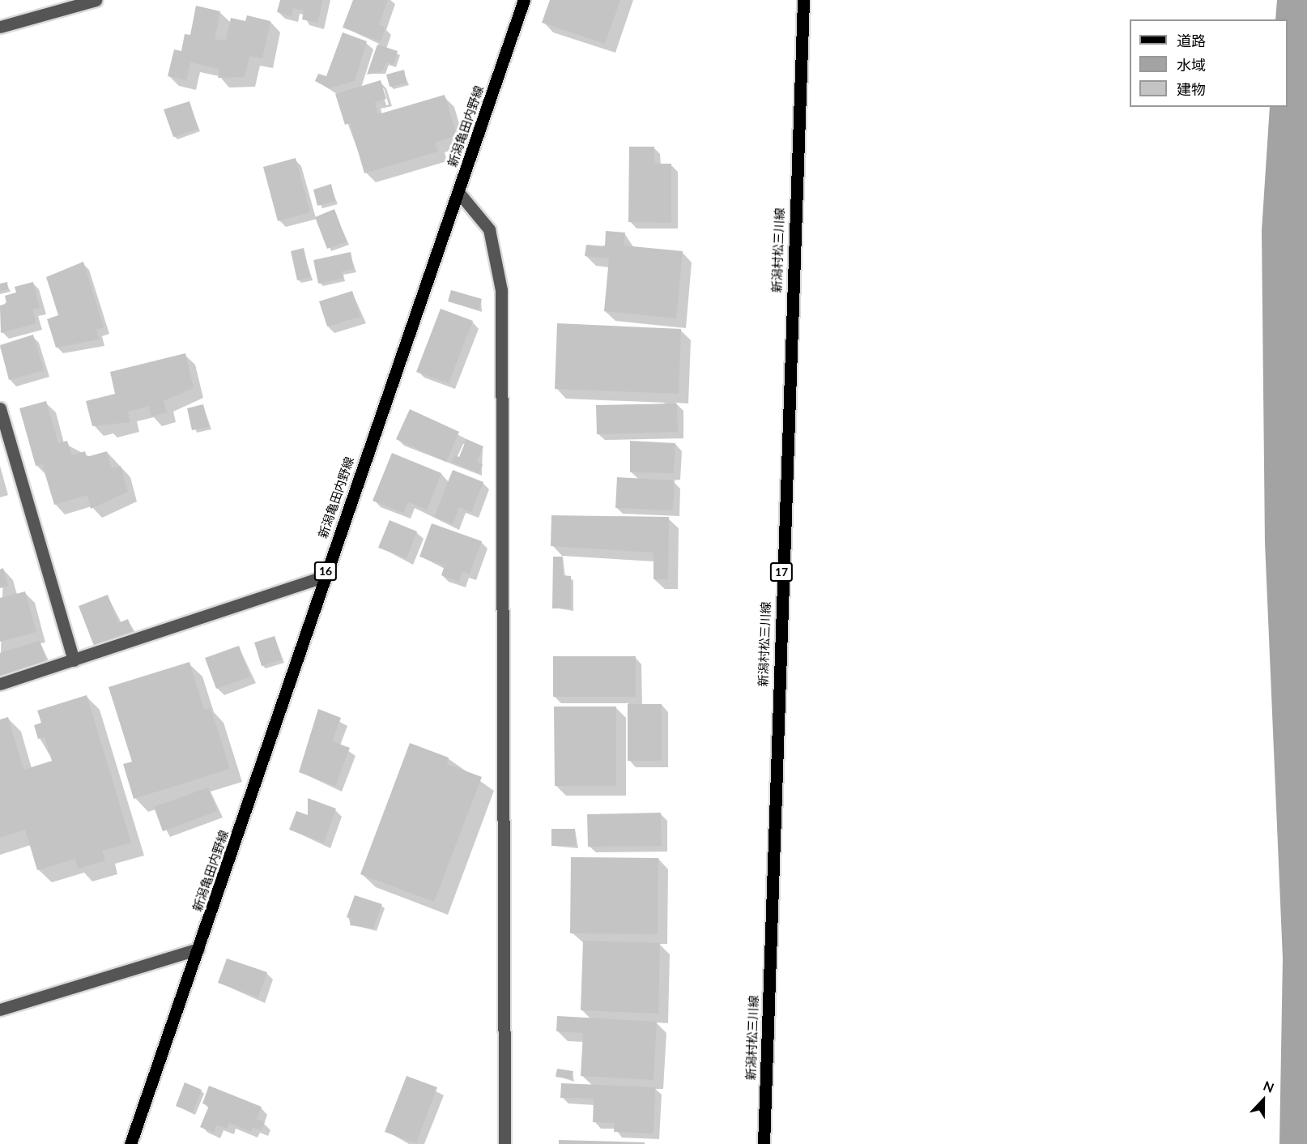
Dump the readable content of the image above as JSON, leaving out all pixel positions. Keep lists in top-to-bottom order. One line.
{"streets":{"main road":["新潟亀田内野線","新潟村松三川線","16","17"]},"legend":["道路","水域","建物"],"north":"top"}
